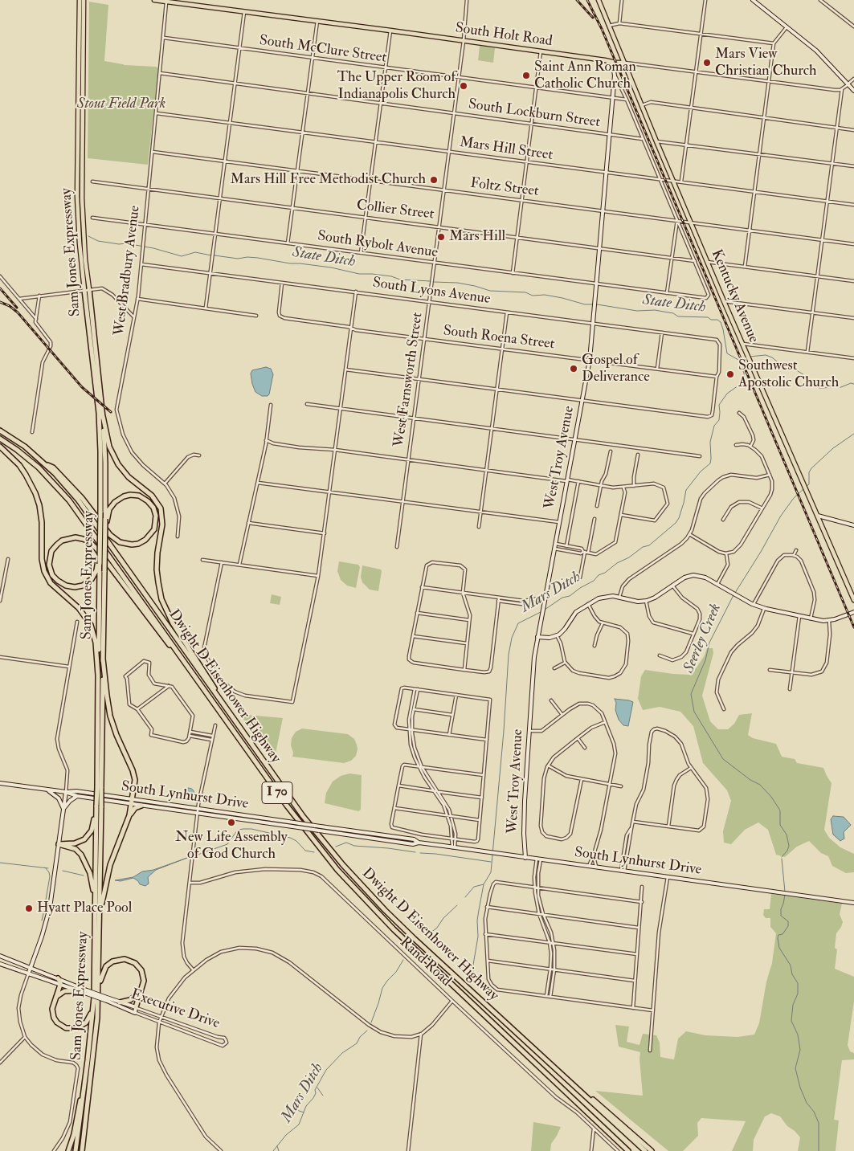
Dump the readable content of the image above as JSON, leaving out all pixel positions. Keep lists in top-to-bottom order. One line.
{"streets":{"highway":["Sam Jones Expressway","Dwight D Eisenhower Highway","I 70"],"main road":["South Holt Road","Kentucky Avenue"],"street":["South McClure Street","South Lockburn Street","Mars Hill Street","Foltz Street","Collier Street","South Rybolt Avenue","West Bradbury Avenue","South Lyons Avenue","South Roena Street","West Farnsworth Street","West Troy Avenue","South Lynhurst Drive","Rand Road","Executive Drive"]},"crossings":[["South Holt Road","West Bradbury Avenue"],["South Holt Road","Kentucky Avenue"],["South Holt Road","West Farnsworth Street"],["South Holt Road","West Troy Avenue"],["South McClure Street","West Bradbury Avenue"],["South McClure Street","West Farnsworth Street"],["South McClure Street","West Troy Avenue"],["South Lockburn Street","West Bradbury Avenue"],["South Lockburn Street","West Farnsworth Street"],["South Lockburn Street","West Troy Avenue"],["Mars Hill Street","West Bradbury Avenue"],["Mars Hill Street","Kentucky Avenue"],["Mars Hill Street","West Farnsworth Street"],["Mars Hill Street","West Troy Avenue"],["Foltz Street","West Bradbury Avenue"],["Foltz Street","Kentucky Avenue"],["Foltz Street","West Farnsworth Street"],["Foltz Street","West Troy Avenue"],["Collier Street","South Rybolt Avenue"],["Collier Street","West Bradbury Avenue"],["Collier Street","West Farnsworth Street"],["Collier Street","West Troy Avenue"],["South Rybolt Avenue","West Bradbury Avenue"],["South Rybolt Avenue","West Farnsworth Street"],["South Rybolt Avenue","West Troy Avenue"],["West Bradbury Avenue","South Lyons Avenue"],["South Lyons Avenue","South Roena Street"],["South Lyons Avenue","West Farnsworth Street"],["South Lyons Avenue","West Troy Avenue"],["South Roena Street","West Farnsworth Street"],["South Roena Street","West Troy Avenue"],["West Troy Avenue","South Lynhurst Drive"]],"water":["State Ditch","Mars Ditch","Seerley Creek"],"parks":["Stout Field Park"],"places":["Mars View Christian Church","Saint Ann Roman Catholic Church","The Upper Room of Indianapolis Church","Mars Hill Free Methodist Church","Mars Hill","Gospel of Deliverance","Southwest Apostolic Church","New Life Assembly of God Church","Hyatt Place Pool"]}
